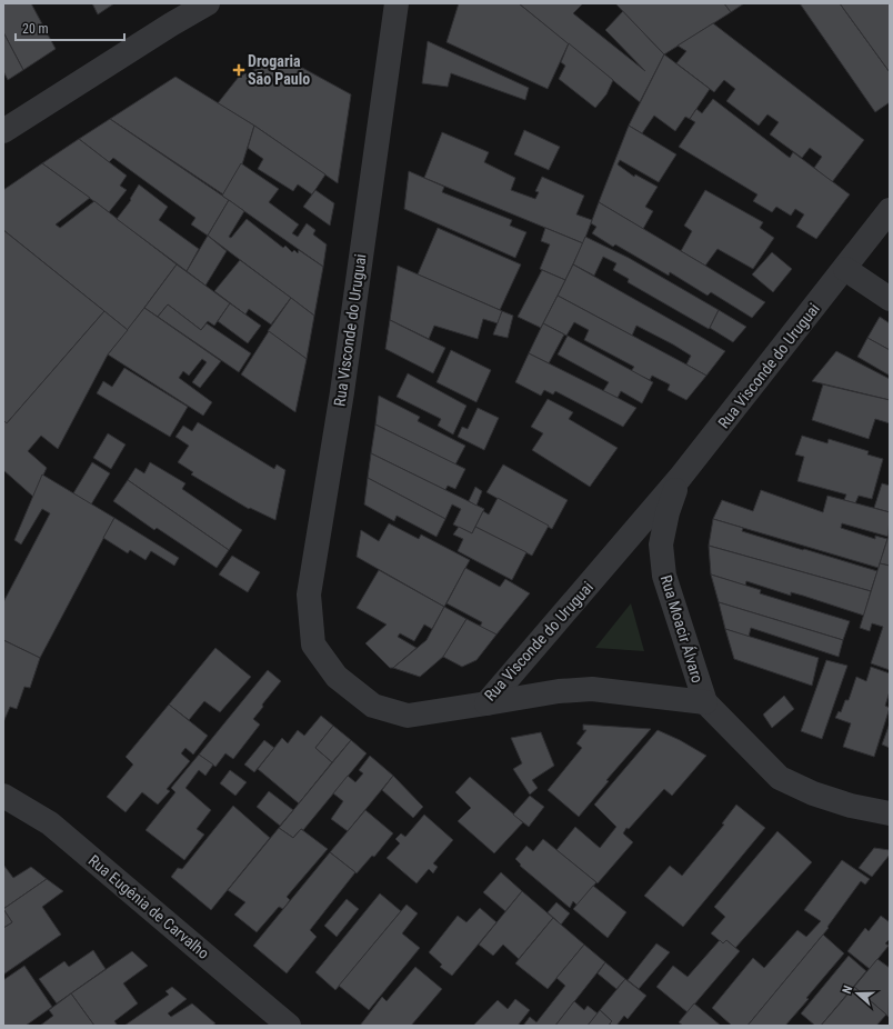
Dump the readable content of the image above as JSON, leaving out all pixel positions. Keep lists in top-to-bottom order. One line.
{"streets":{"street":["Rua Visconde do Uruguai","Rua Moacir Álvaro","Rua Eugênia de Carvalho"]},"crossings":[["Rua Visconde do Uruguai","Rua Moacir Álvaro"]],"places":{"health":["Drogaria São Paulo"]},"scale_bar":"20 m","north":"left"}
